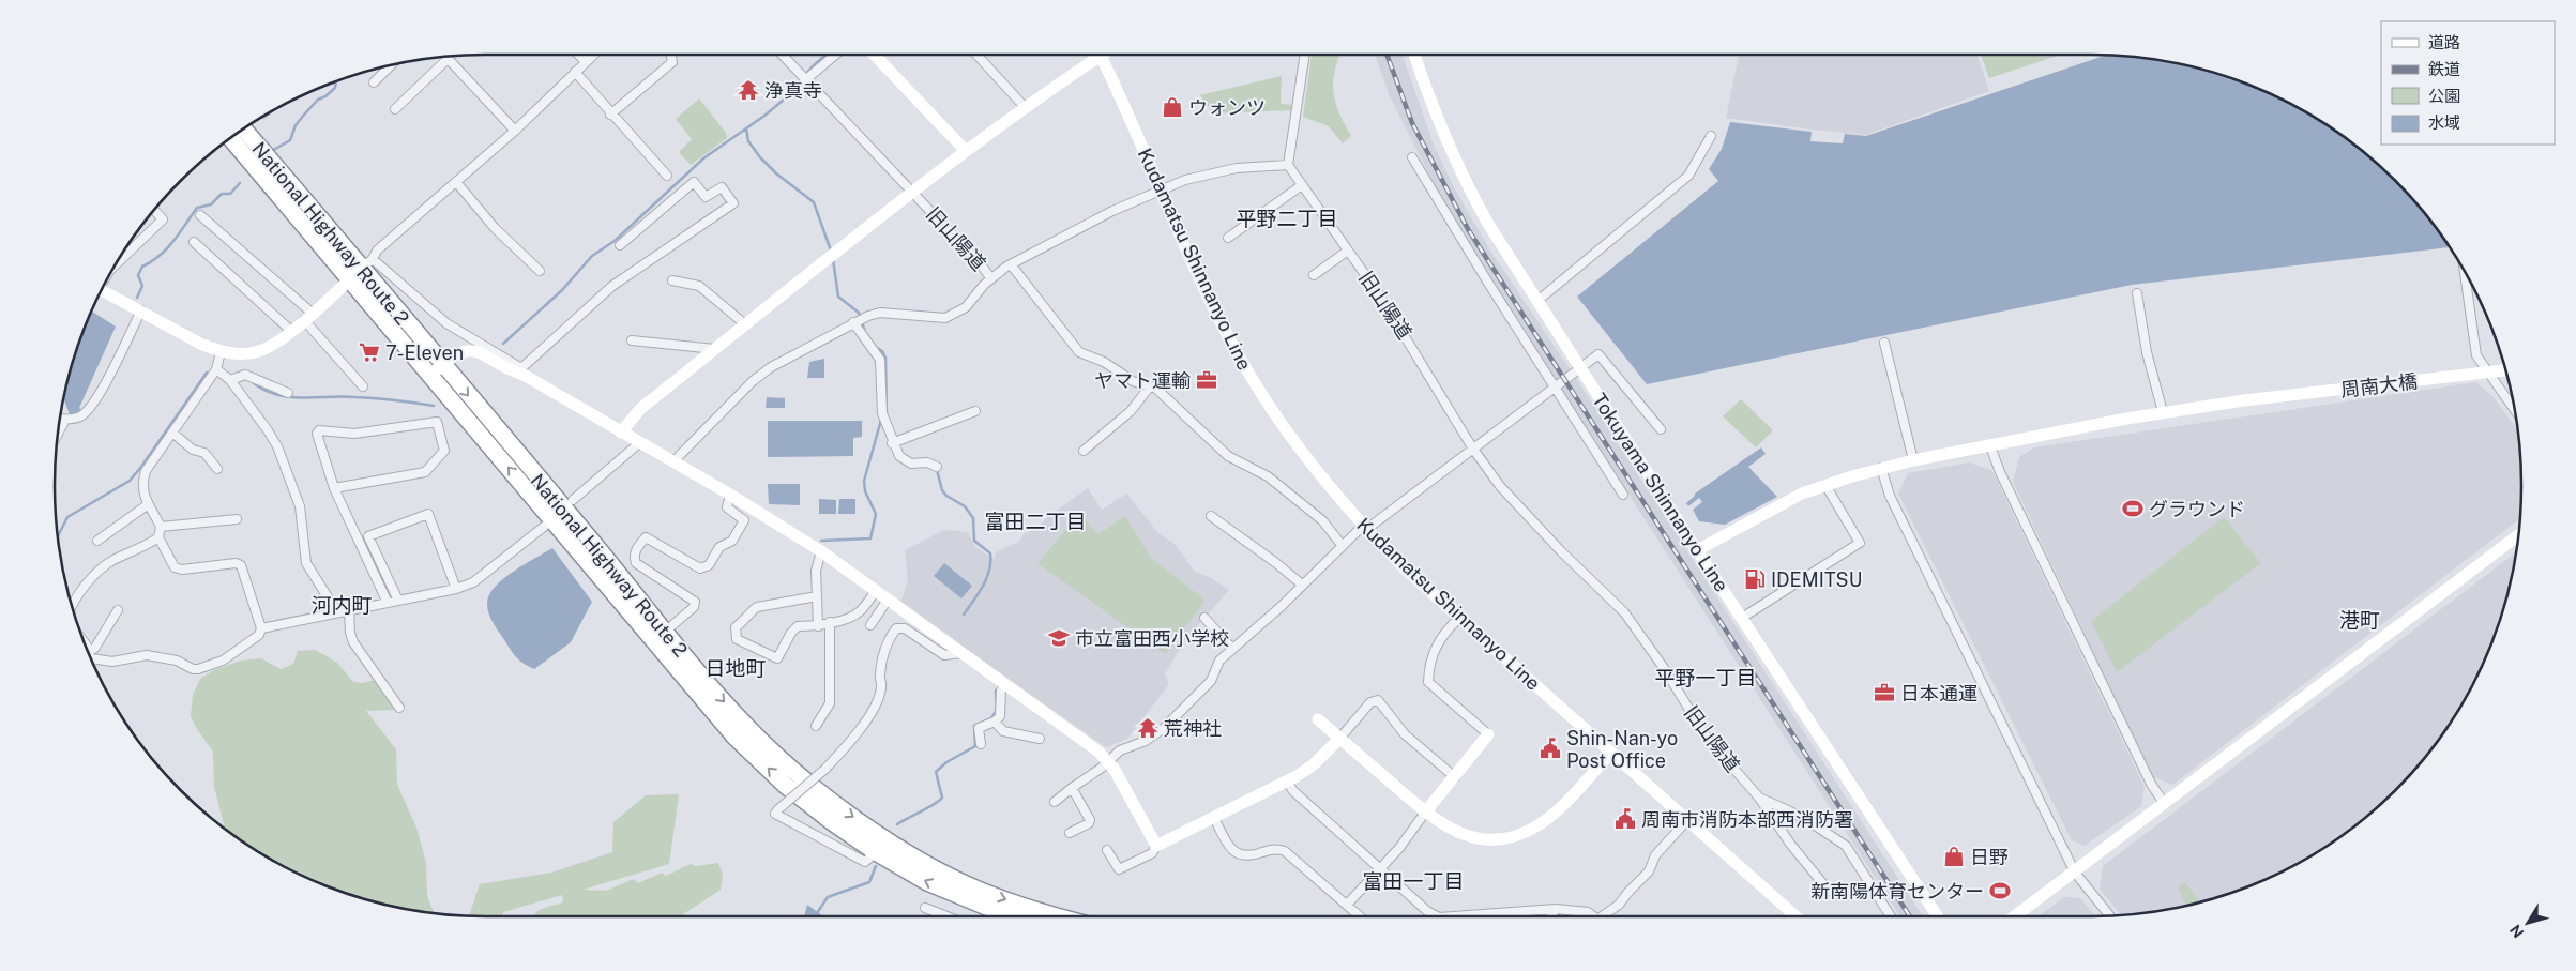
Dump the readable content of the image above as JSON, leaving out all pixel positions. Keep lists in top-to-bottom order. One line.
{"streets":{"highway":["National Highway Route 2"],"street":["旧山陽道","Kudamatsu Shinnanyo Line","周南大橋","Tokuyama Shinnanyo Line"]},"crossings":[["旧山陽道","Kudamatsu Shinnanyo Line"],["周南大橋","Tokuyama Shinnanyo Line"]],"districts":["平野二丁目","富田二丁目","河内町","港町","日地町","平野一丁目","富田一丁目"],"places":{"temple":["浄真寺","荒神社"],"shop":["ウォンツ","日野"],"supermarket":["7-Eleven"],"office":["ヤマト運輸","日本通運"],"sports":["グラウンド","新南陽体育センター"],"fuel station":["IDEMITSU"],"school or university":["市立富田西小学校"],"public building":["Shin-Nan-yo Post Office","周南市消防本部西消防署"]},"legend":["道路","鉄道","公園","水域"],"north":"bottom left"}
